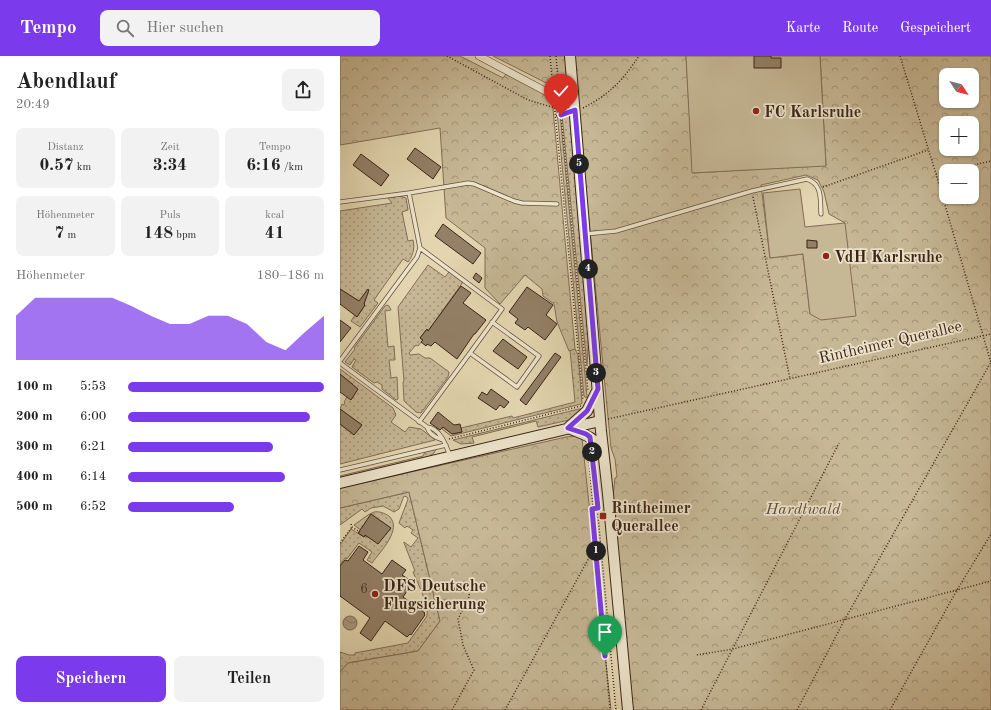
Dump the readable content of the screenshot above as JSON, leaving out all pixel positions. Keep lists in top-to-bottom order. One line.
{"streets":{"path":["Rintheimer Querallee"]},"parks":["Hardtwald"],"places":{"other":["FC Karlsruhe","VdH Karlsruhe","DFS Deutsche Flugsicherung"],"transit":["Rintheimer Querallee"]},"house_numbers":["6"],"north":"bottom right","page":{"header":"Tempo","search":"Hier suchen","nav":["Karte","Route","Gespeichert"],"heading":["Abendlauf","20:49"],"map_buttons":["+","−"],"stats":[["Distanz","0.57 km"],["Zeit","3:34"],["Tempo","6:16 /km"],["Höhenmeter","7 m"],["Puls","148 bpm"],["kcal","41"]],"pins":["5","4","3","2","1"],"chart":["Höhenmeter","180–186 m"],"list":[{"name":"100 m","note":"5:53"},{"name":"200 m","note":"6:00"},{"name":"300 m","note":"6:21"},{"name":"400 m","note":"6:14"},{"name":"500 m","note":"6:52"}],"buttons":["Speichern","Teilen"]}}
